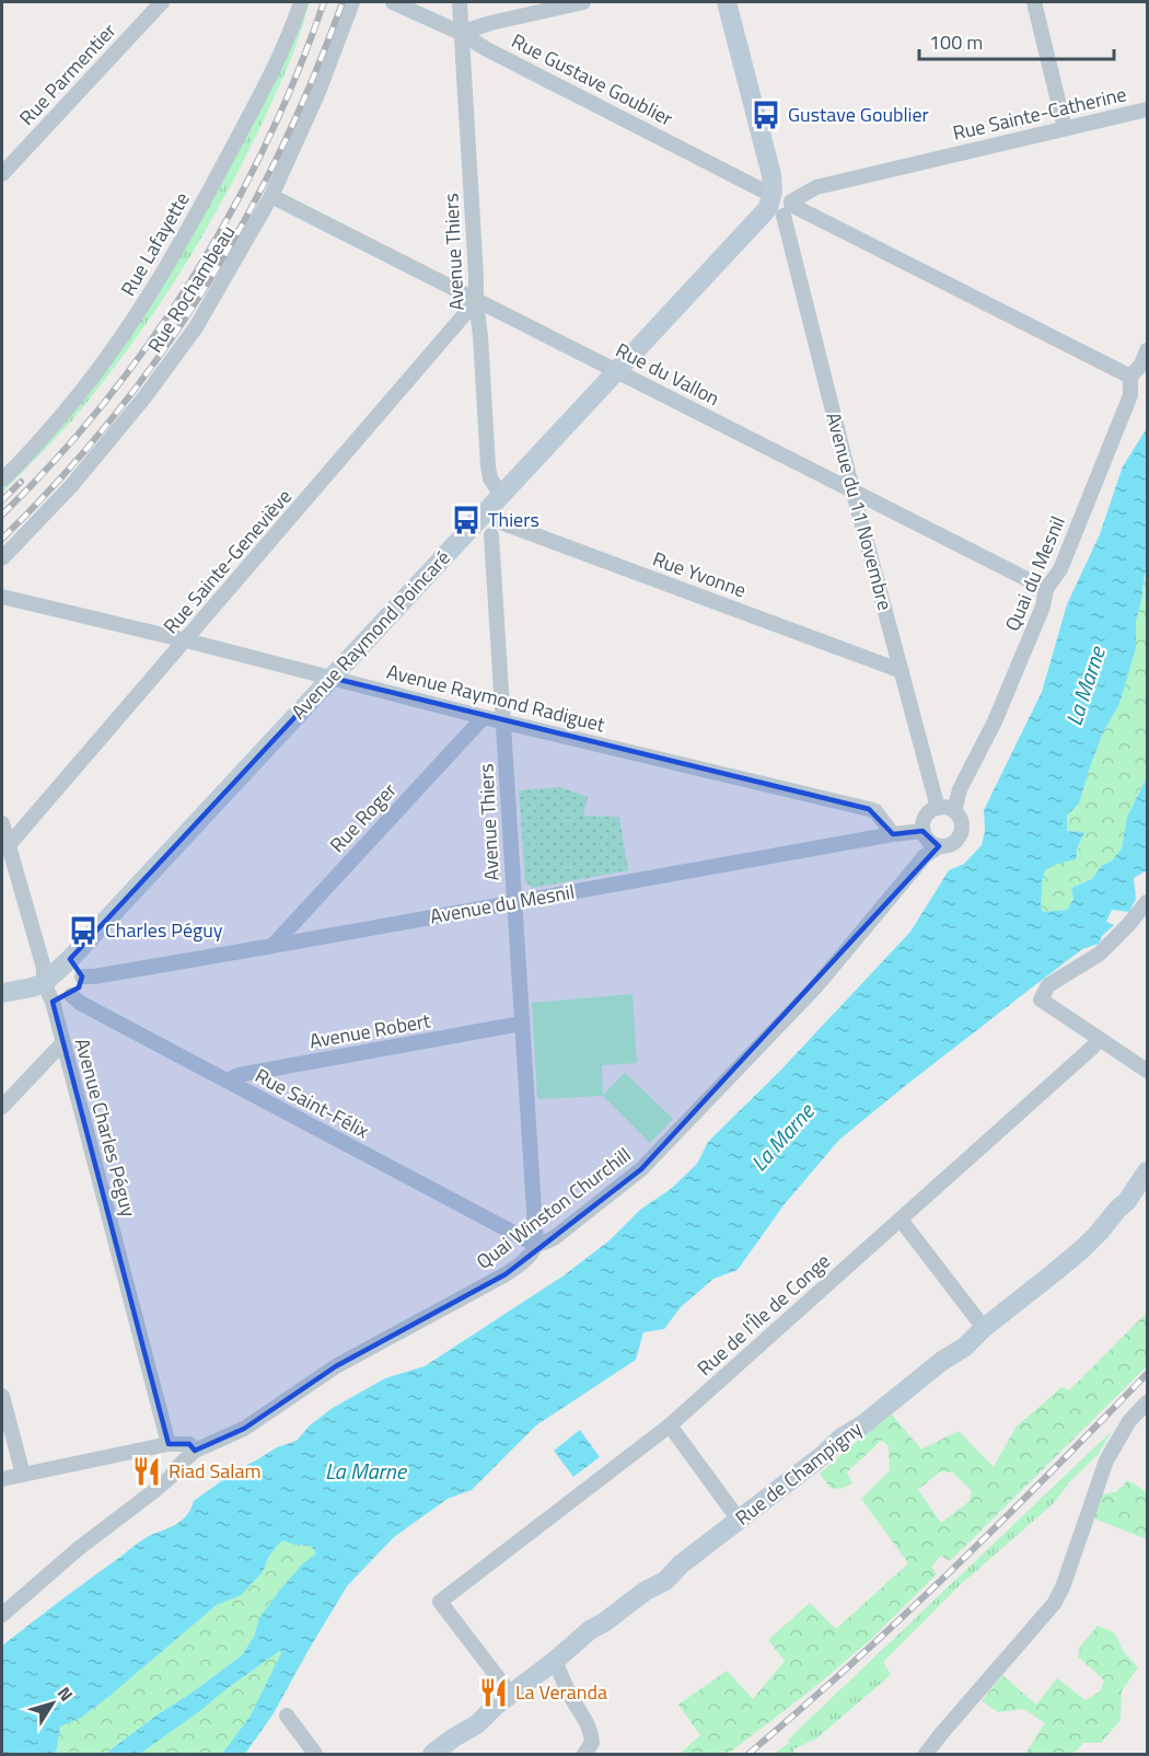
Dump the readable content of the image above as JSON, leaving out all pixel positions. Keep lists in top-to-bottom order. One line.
{"streets":{"street":["Rue Parmentier","Rue Gustave Goublier","Rue Sainte-Catherine","Rue Lafayette","Avenue Thiers","Rue Rochambeau","Rue du Vallon","Avenue du 11 Novembre","Rue Sainte-Geneviève","Quai du Mesnil","Rue Yvonne","Avenue Raymond Poincaré","Avenue Raymond Radiguet","Rue Roger","Avenue du Mesnil","Avenue Robert","Rue Saint-Félix","Avenue Charles Péguy","Quai Winston Churchill","Rue de l'Île de Conge","Rue de Champigny"]},"crossings":[["Rue Gustave Goublier","Rue Sainte-Catherine"],["Rue Gustave Goublier","Avenue Thiers"],["Rue Gustave Goublier","Avenue du 11 Novembre"],["Rue Gustave Goublier","Quai du Mesnil"],["Rue Gustave Goublier","Avenue Raymond Poincaré"],["Rue Sainte-Catherine","Avenue du 11 Novembre"],["Rue Sainte-Catherine","Avenue Raymond Poincaré"],["Avenue Thiers","Rue du Vallon"],["Avenue Thiers","Rue Sainte-Geneviève"],["Avenue Thiers","Rue Yvonne"],["Avenue Thiers","Avenue Raymond Poincaré"],["Avenue Thiers","Avenue Raymond Radiguet"],["Avenue Thiers","Avenue du Mesnil"],["Avenue Thiers","Avenue Robert"],["Avenue Thiers","Rue Saint-Félix"],["Avenue Thiers","Quai Winston Churchill"],["Rue Rochambeau","Rue du Vallon"],["Rue du Vallon","Avenue du 11 Novembre"],["Rue du Vallon","Rue Sainte-Geneviève"],["Rue du Vallon","Quai du Mesnil"],["Rue du Vallon","Avenue Raymond Poincaré"],["Avenue du 11 Novembre","Quai du Mesnil"],["Avenue du 11 Novembre","Rue Yvonne"],["Avenue du 11 Novembre","Avenue Raymond Poincaré"],["Avenue du 11 Novembre","Avenue du Mesnil"],["Avenue du 11 Novembre","Quai Winston Churchill"],["Rue Sainte-Geneviève","Avenue Raymond Radiguet"],["Rue Sainte-Geneviève","Avenue Charles Péguy"],["Quai du Mesnil","Avenue du Mesnil"],["Quai du Mesnil","Quai Winston Churchill"],["Rue Yvonne","Avenue Raymond Poincaré"],["Avenue Raymond Poincaré","Avenue Raymond Radiguet"],["Avenue Raymond Poincaré","Avenue Charles Péguy"],["Avenue Raymond Radiguet","Rue Roger"],["Avenue Raymond Radiguet","Avenue du Mesnil"],["Rue Roger","Avenue du Mesnil"],["Avenue du Mesnil","Quai Winston Churchill"],["Avenue Robert","Rue Saint-Félix"],["Rue Saint-Félix","Quai Winston Churchill"],["Rue de l'Île de Conge","Rue de Champigny"]],"water":["La Marne"],"places":{"bus stop":["Gustave Goublier","Thiers","Charles Péguy"],"restaurant":["Riad Salam","La Veranda"]},"scale_bar":"100 m","north":"top right"}
